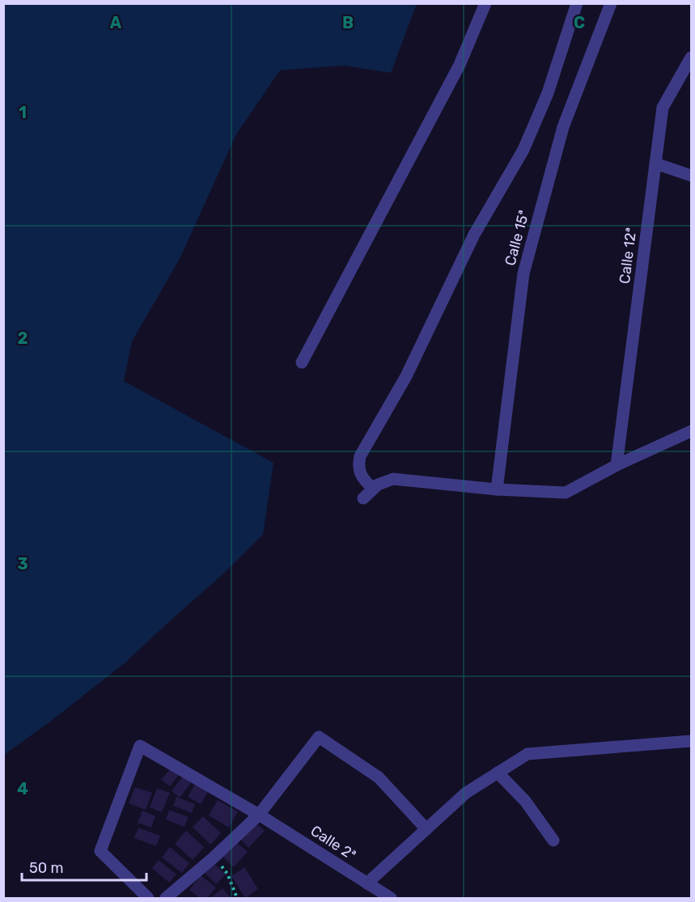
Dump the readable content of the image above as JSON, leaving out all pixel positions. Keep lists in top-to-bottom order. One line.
{"streets":{"street":["Calle 15ª","Calle 12ª","Calle 2ª"]},"scale_bar":"50 m","grid":{"columns":["A","B","C"],"rows":["1","2","3","4"]}}
